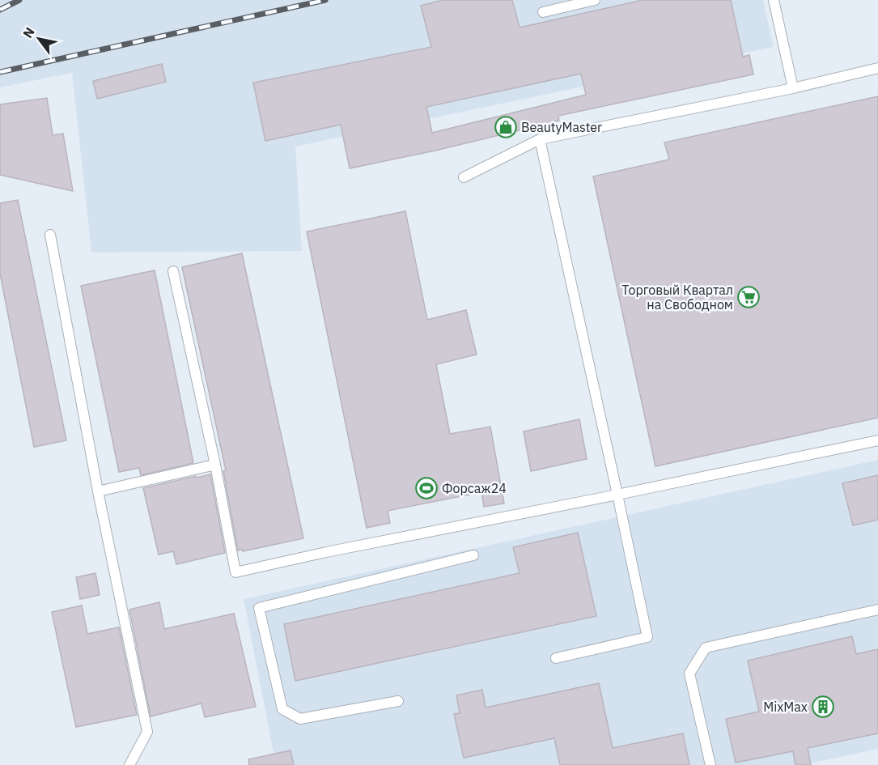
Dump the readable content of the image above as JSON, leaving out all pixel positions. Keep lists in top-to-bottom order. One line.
{"places":{"shop":["BeautyMaster"],"supermarket":["Торговый Квартал на Свободном"],"sports":["Форсаж24"],"building":["MixMax"]},"north":"top left"}
